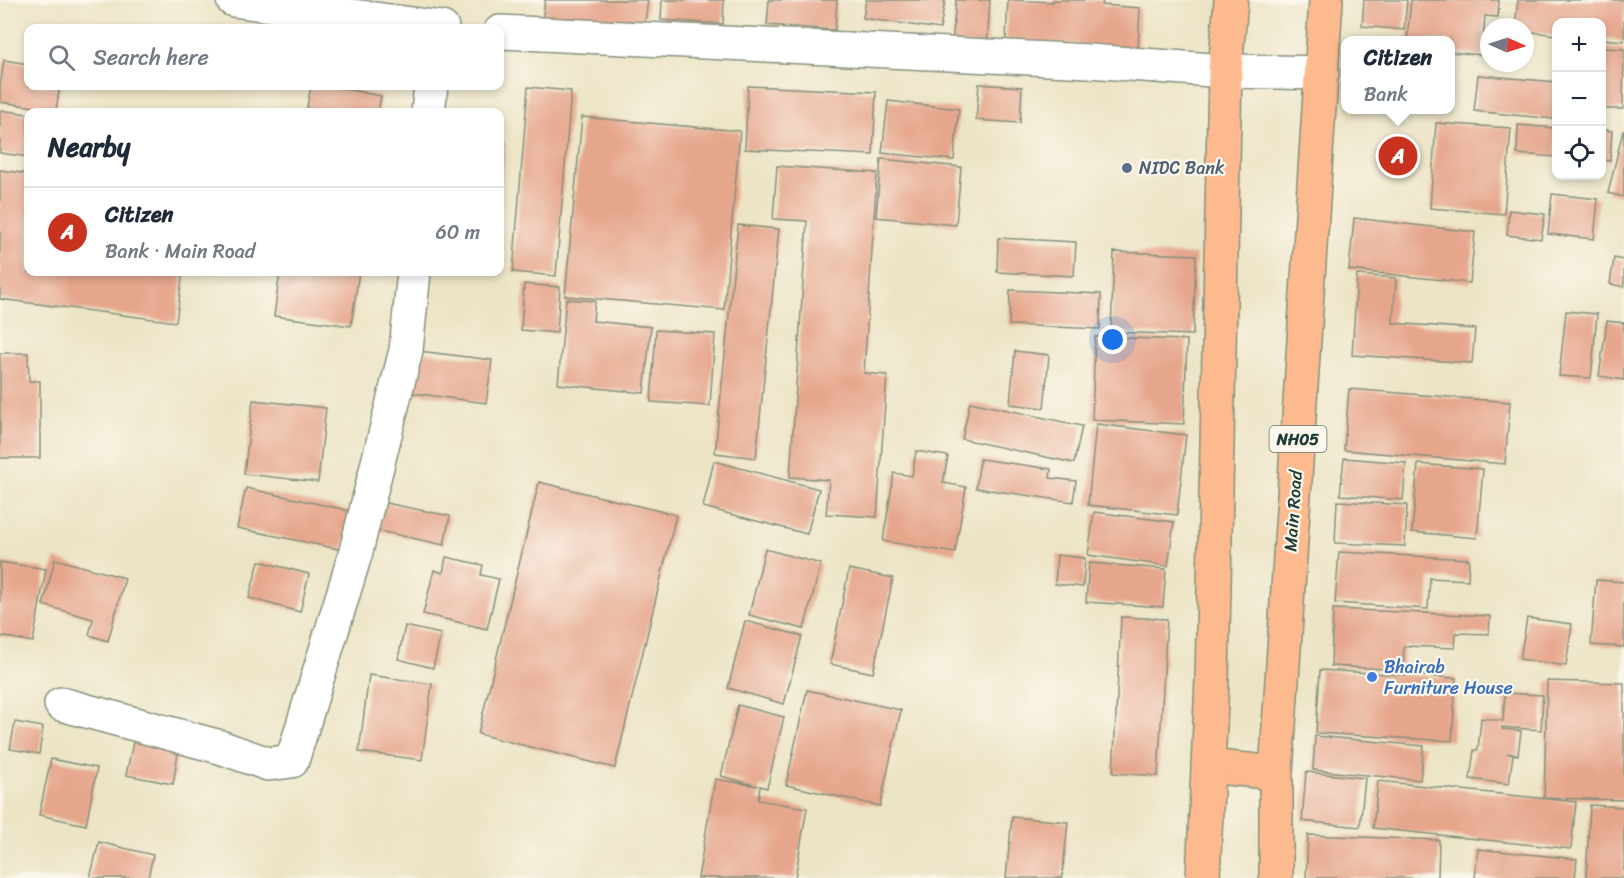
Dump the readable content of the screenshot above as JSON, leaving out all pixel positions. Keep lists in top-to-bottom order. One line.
{"streets":{"main road":["NH05","Main Road"]},"places":["NIDC Bank","Bhairab Furniture House"],"north":"right","page":{"map_buttons":["+","−"],"search":"Search here","popup":["Citizen","Bank"],"heading":"Nearby","pins":"A","list":[{"mark":"A","name":"Citizen","note":"Bank · Main Road","value":"60 m"}]}}
